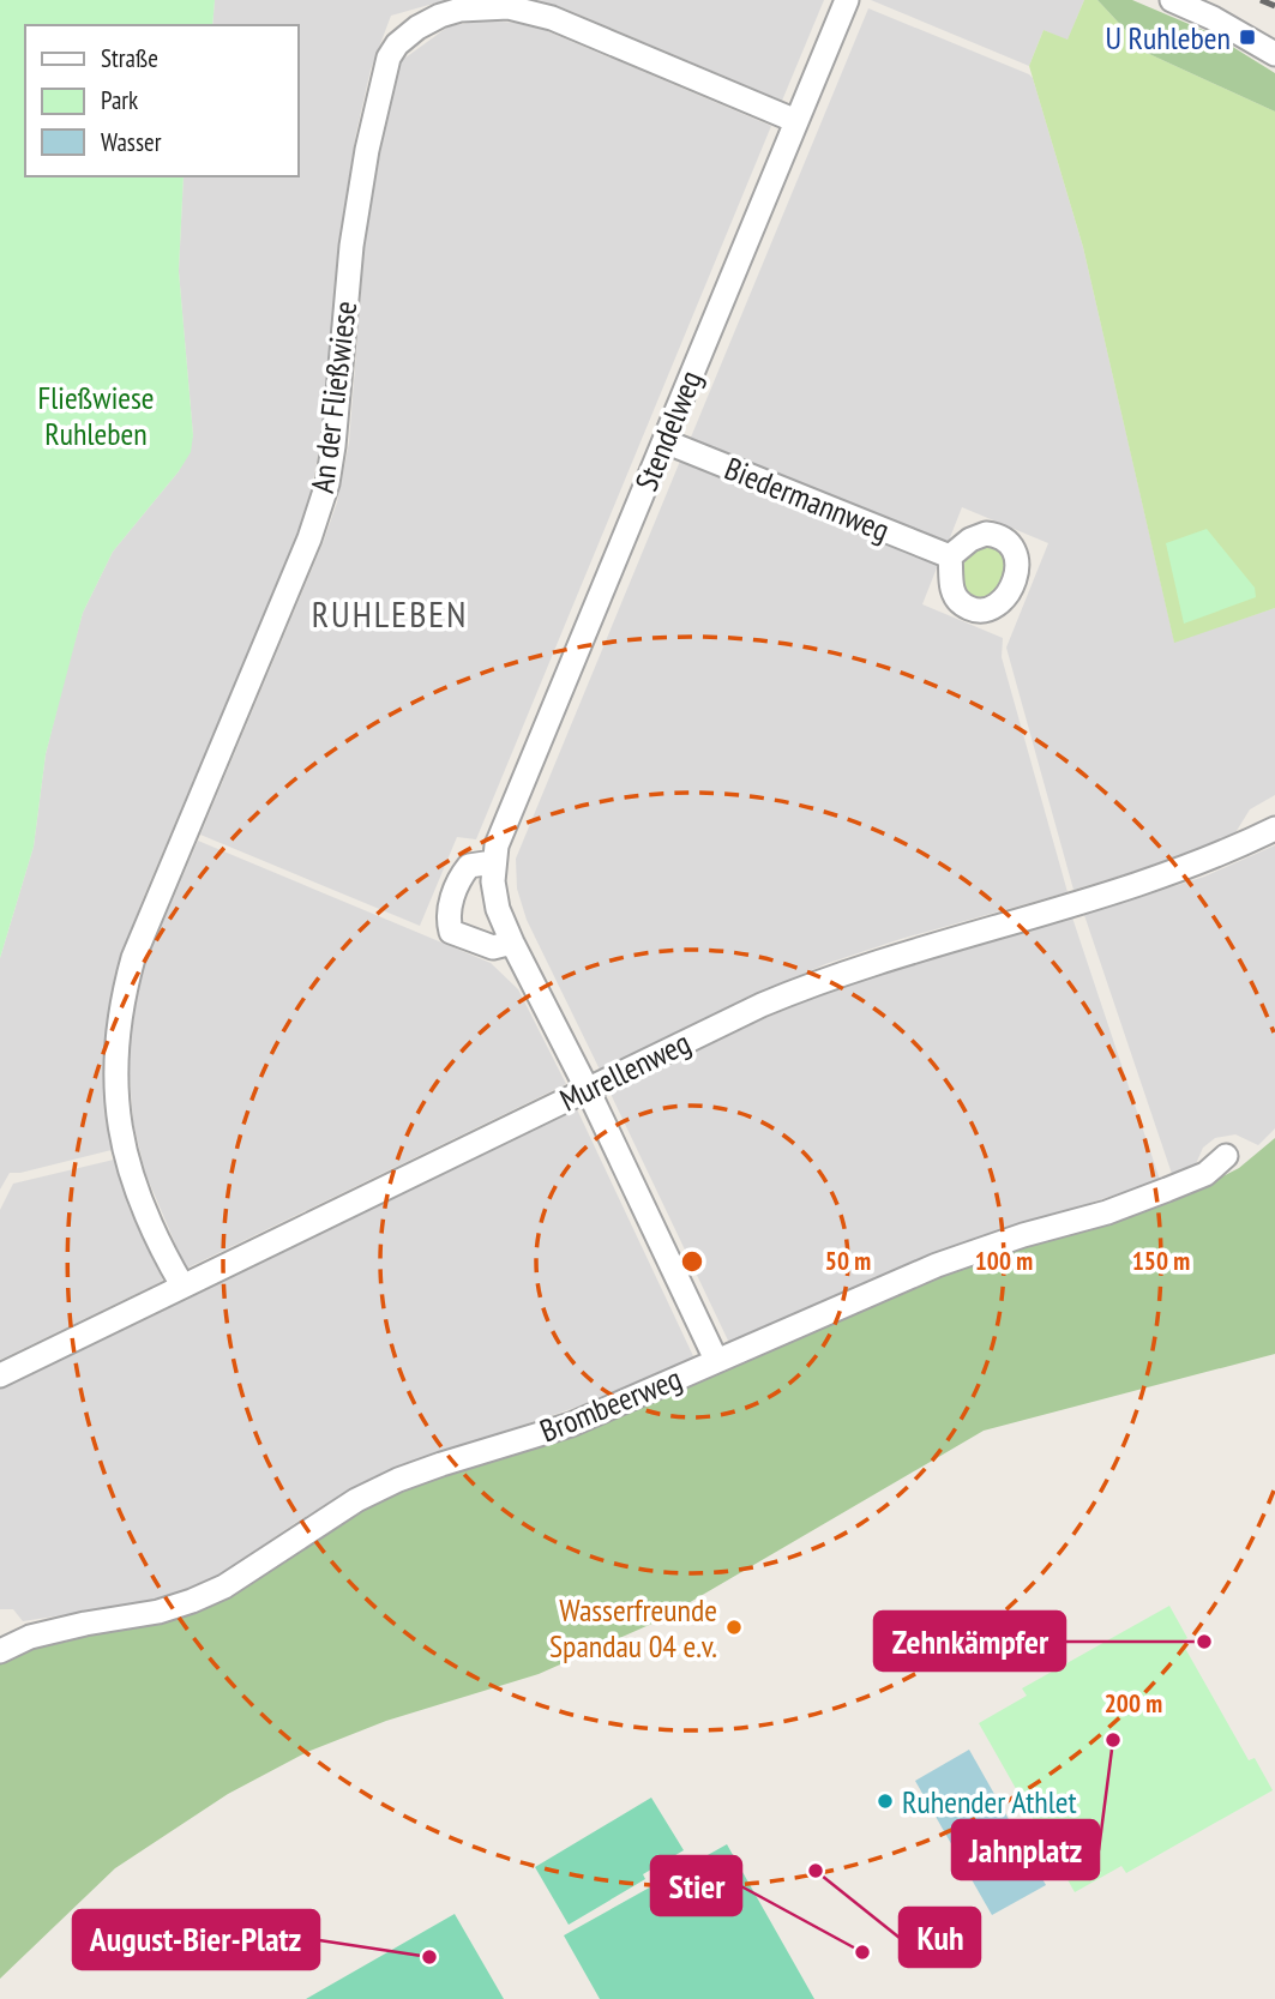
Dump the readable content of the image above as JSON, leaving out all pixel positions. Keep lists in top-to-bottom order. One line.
{"streets":{"street":["An der Fließwiese","Stendelweg","Biedermannweg","Murellenweg","Brombeerweg"]},"crossings":[["An der Fließwiese","Stendelweg"],["An der Fließwiese","Murellenweg"],["Stendelweg","Biedermannweg"],["Stendelweg","Murellenweg"],["Stendelweg","Brombeerweg"]],"districts":["RUHLEBEN"],"parks":["Fließwiese Ruhleben"],"places":{"transit":["U Ruhleben"],"other":["Wasserfreunde Spandau 04 e.v.","Zehnkämpfer","Jahnplatz","Ruhender Athlet","Kuh","Stier","August-Bier-Platz"]},"legend":["Straße","Park","Wasser"],"rings":["50 m","100 m","150 m","200 m"]}
